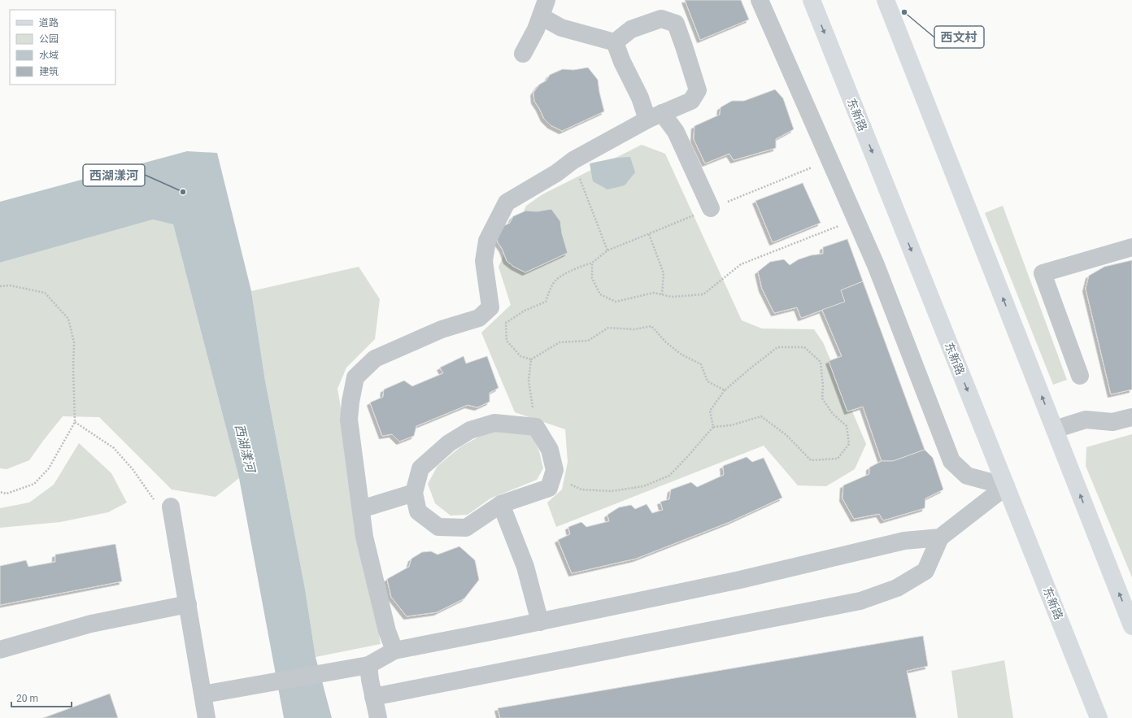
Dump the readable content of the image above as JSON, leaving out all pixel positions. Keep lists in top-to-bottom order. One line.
{"streets":{"main road":["东新路"]},"water":["西湖漾河"],"places":["西文村","西湖漾河"],"legend":["道路","公园","水域","建筑"],"scale_bar":"20 m"}
